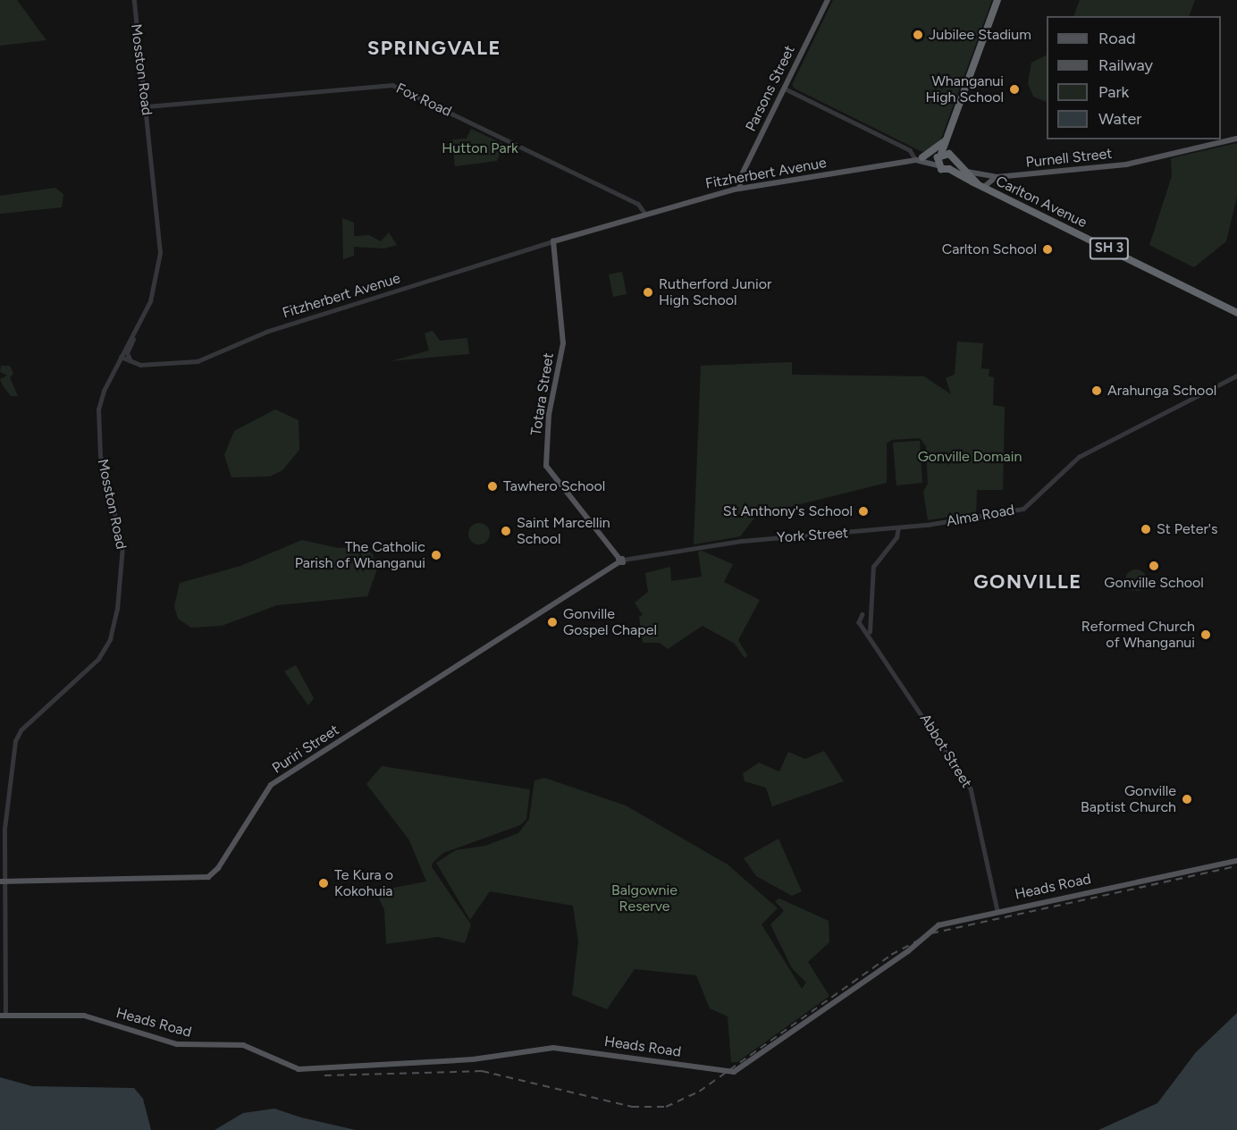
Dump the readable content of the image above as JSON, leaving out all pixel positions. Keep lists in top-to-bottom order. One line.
{"streets":{"highway":["Carlton Avenue","SH 3"],"main road":["Parsons Street","Purnell Street","Fitzherbert Avenue","Totara Street","Puriri Street","Heads Road"],"street":["Mosston Road","Fox Road","Alma Road","York Street","Abbot Street"]},"crossings":[["Mosston Road","Fox Road"],["Mosston Road","Fitzherbert Avenue"],["Mosston Road","Puriri Street"],["Mosston Road","Heads Road"],["Parsons Street","Fitzherbert Avenue"],["Fox Road","Fitzherbert Avenue"],["Purnell Street","Carlton Avenue"],["Fitzherbert Avenue","SH 3"],["Fitzherbert Avenue","Totara Street"],["Carlton Avenue","SH 3"],["Totara Street","Puriri Street"],["Alma Road","York Street"],["York Street","Puriri Street"],["Abbot Street","Heads Road"]],"districts":["SPRINGVALE","GONVILLE"],"parks":["Hutton Park","Gonville Domain","Balgownie Reserve"],"places":["Jubilee Stadium","Whanganui High School","Carlton School","Rutherford Junior High School","Arahunga School","Tawhero School","St Anthony's School","St Peter's","Saint Marcellin School","The Catholic Parish of Whanganui","Gonville School","Gonville Gospel Chapel","Reformed Church of Whanganui","Gonville Baptist Church","Te Kura o Kokohuia"],"legend":["Road","Railway","Park","Water"]}
